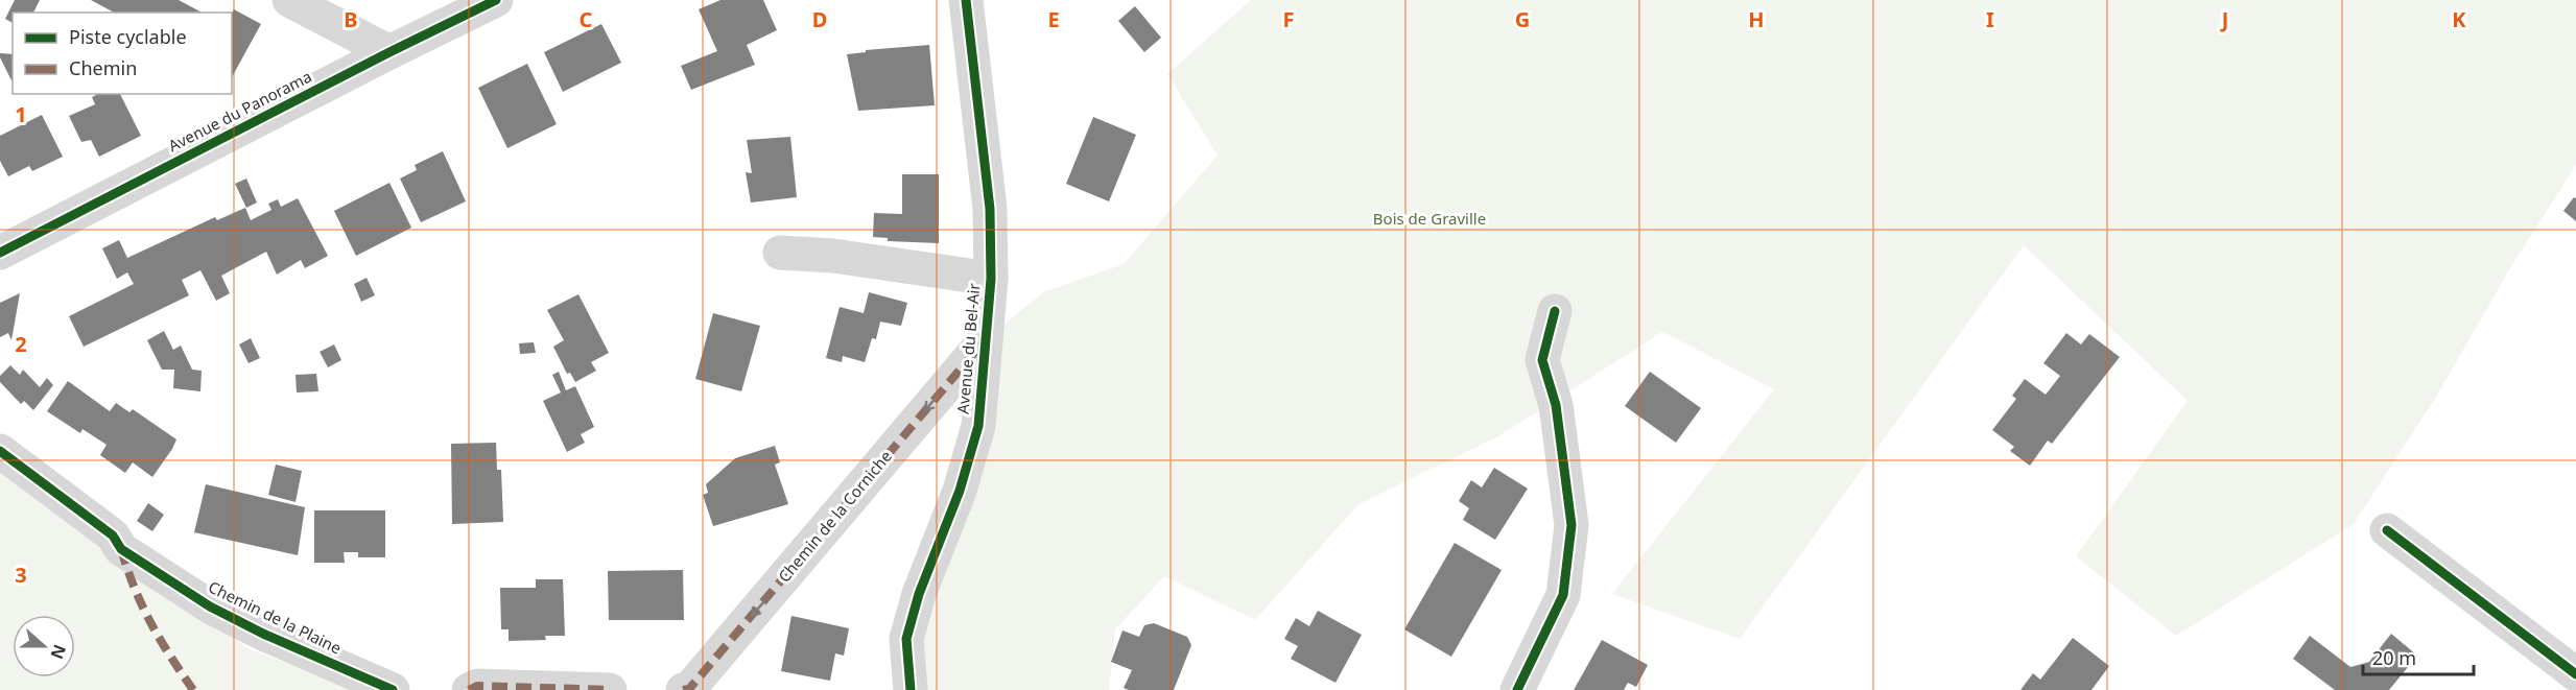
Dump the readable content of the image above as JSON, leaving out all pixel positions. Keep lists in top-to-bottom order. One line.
{"streets":{"street":["Avenue du Panorama","Avenue du Bel-Air","Chemin de la Corniche","Chemin de la Plaine"]},"crossings":[["Avenue du Bel-Air","Chemin de la Corniche"]],"one_way":["Chemin de la Corniche"],"parks":["Bois de Graville"],"legend":["Piste cyclable","Chemin"],"scale_bar":"20 m","north":"right","grid":{"columns":["B","C","D","E","F","G","H","I","J","K"],"rows":["1","2","3"]}}
